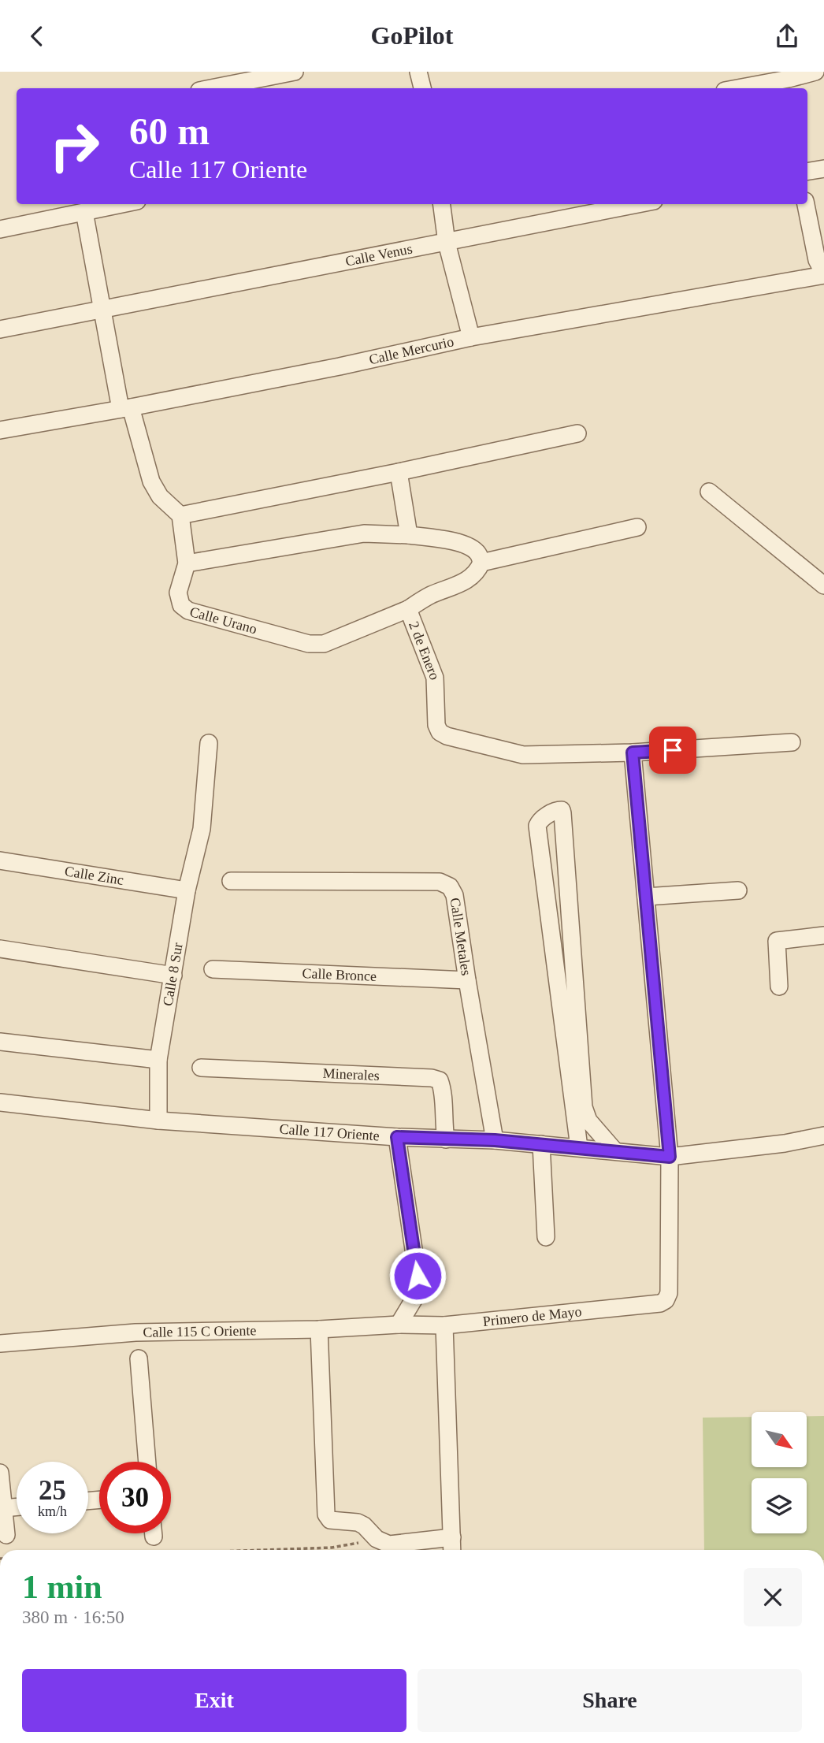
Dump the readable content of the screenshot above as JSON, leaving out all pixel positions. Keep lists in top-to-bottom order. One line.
{"streets":{"street":["Calle Venus","Calle Mercurio","Calle Urano","2 de Enero","Calle Zinc","Calle Metales","Calle 8 Sur","Calle Bronce","Minerales","Calle 117 Oriente","Primero de Mayo","Calle 115 C Oriente"]},"crossings":[["Calle Urano","2 de Enero"],["Calle Zinc","Calle 8 Sur"],["Calle Metales","Calle Bronce"],["Calle Metales","Calle 117 Oriente"],["Calle 8 Sur","Calle 117 Oriente"],["Minerales","Calle 117 Oriente"],["Calle 117 Oriente","Primero de Mayo"],["Primero de Mayo","Calle 115 C Oriente"]],"north":"bottom right","page":{"header":"GoPilot","turn":["60 m","Calle 117 Oriente"],"speed":"25 km/h","limit":"30","heading":["1 min","380 m · 16:50"],"buttons":["Exit","Share"]}}
